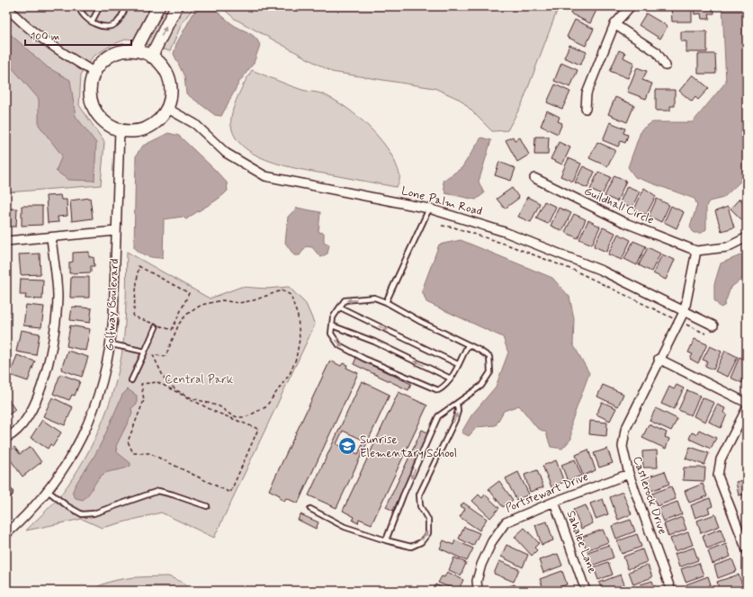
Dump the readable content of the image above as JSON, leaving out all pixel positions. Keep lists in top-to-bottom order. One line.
{"streets":{"street":["Lone Palm Road","Guildhall Circle","Golfway Boulevard","Portstewart Drive","Castlerock Drive","Sahalee Lane"]},"crossings":[["Lone Palm Road","Golfway Boulevard"],["Lone Palm Road","Castlerock Drive"],["Portstewart Drive","Castlerock Drive"],["Portstewart Drive","Sahalee Lane"]],"parks":["Central Park"],"places":{"school or university":["Sunrise Elementary School"]},"scale_bar":"100 m"}
